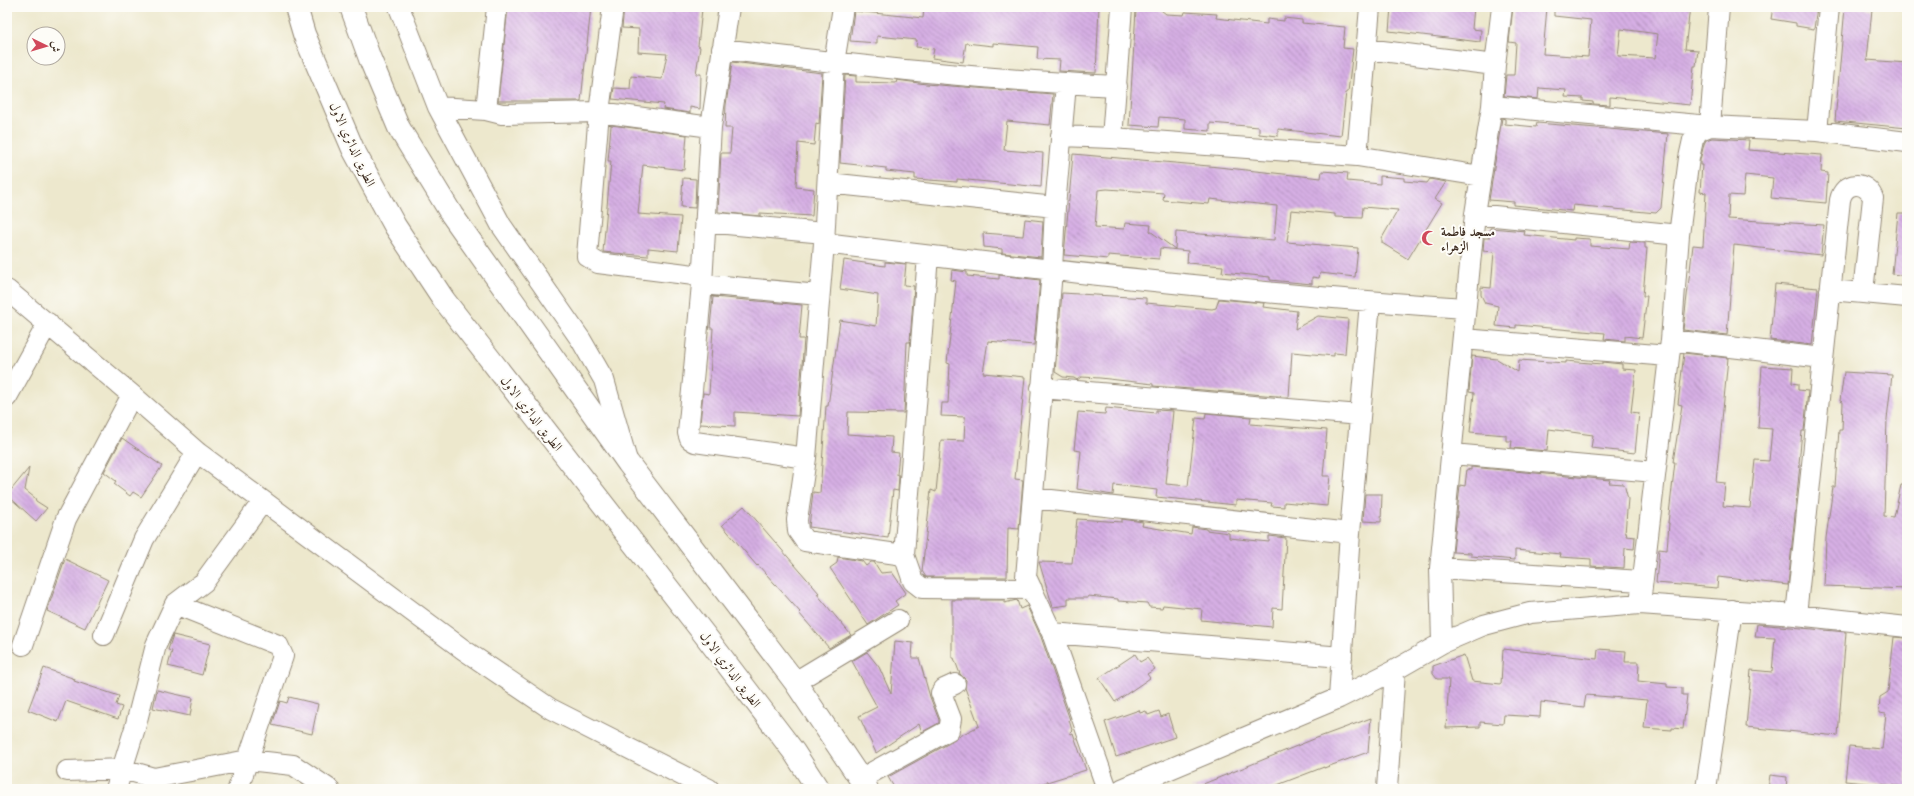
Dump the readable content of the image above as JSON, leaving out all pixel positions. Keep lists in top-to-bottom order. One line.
{"streets":{"main road":["الطريق الدائري الاول"]},"places":{"mosque":["مسجد فاطمة الزهراء"]},"north":"right"}
